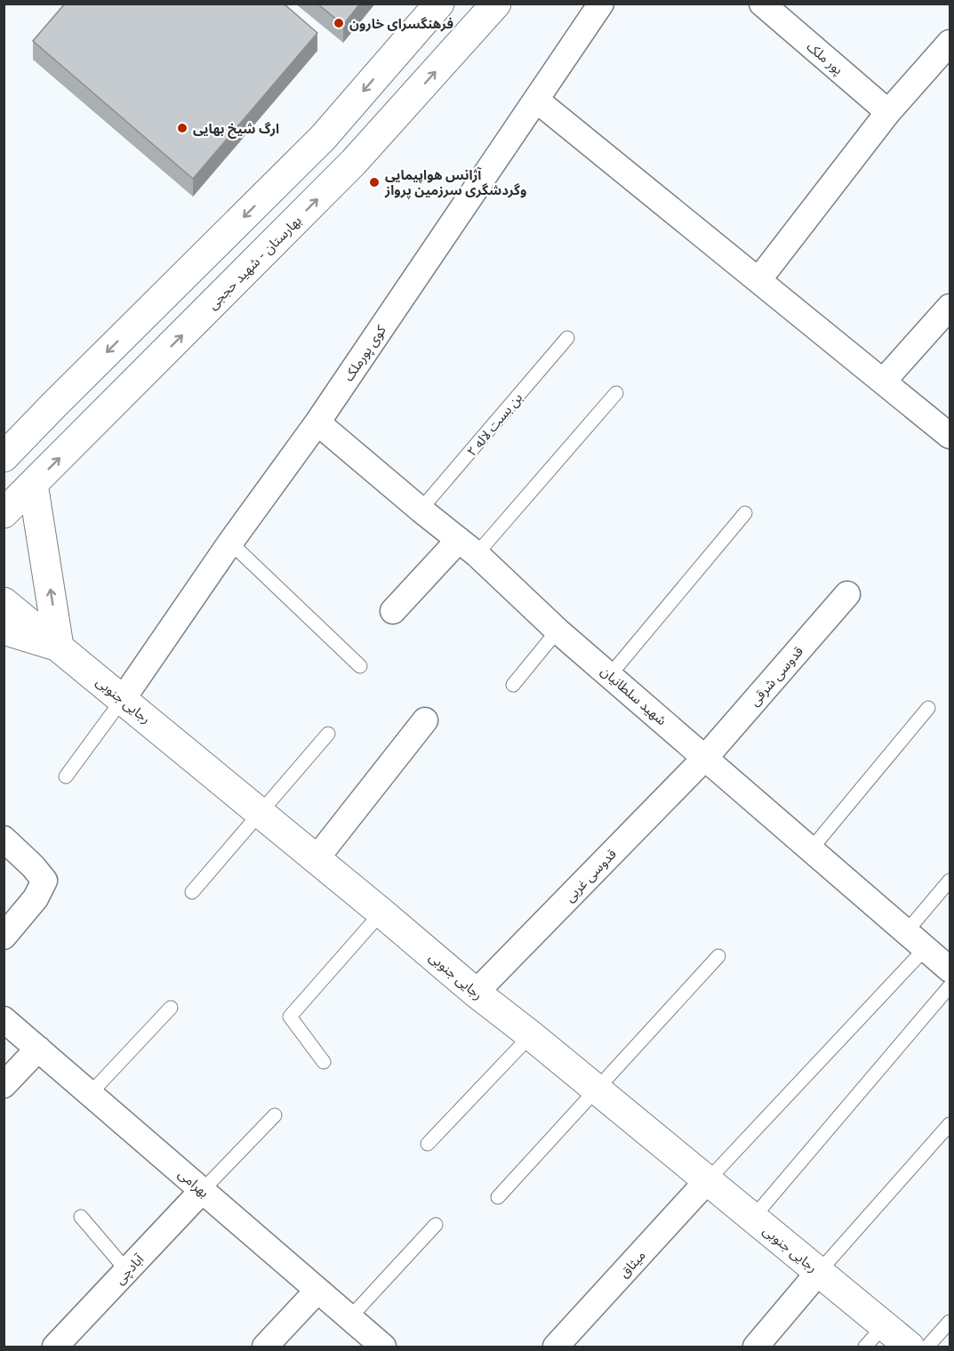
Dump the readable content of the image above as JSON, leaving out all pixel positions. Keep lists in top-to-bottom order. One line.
{"streets":{"street":["پور ملک","بهارستان - شهید حججی","کوی پورملک","قدوسی شرقی","شهید سلطانیان","رجایی جنوبی","قدوسی غربی","بهرامی","میثاق","آبادچی"],"lane":["بن بست لاله ۲"]},"crossings":[["کوی پورملک","شهید سلطانیان"],["کوی پورملک","رجایی جنوبی"],["بن بست لاله ۲","شهید سلطانیان"],["قدوسی شرقی","شهید سلطانیان"],["قدوسی شرقی","قدوسی غربی"],["شهید سلطانیان","قدوسی غربی"],["رجایی جنوبی","قدوسی غربی"],["رجایی جنوبی","میثاق"],["بهرامی","آبادچی"]],"places":["فرهنگسرای خارون","ارگ شیخ بهایی","آژانس هواپیمایی و‌گردشگری سرزمین پرواز"]}
